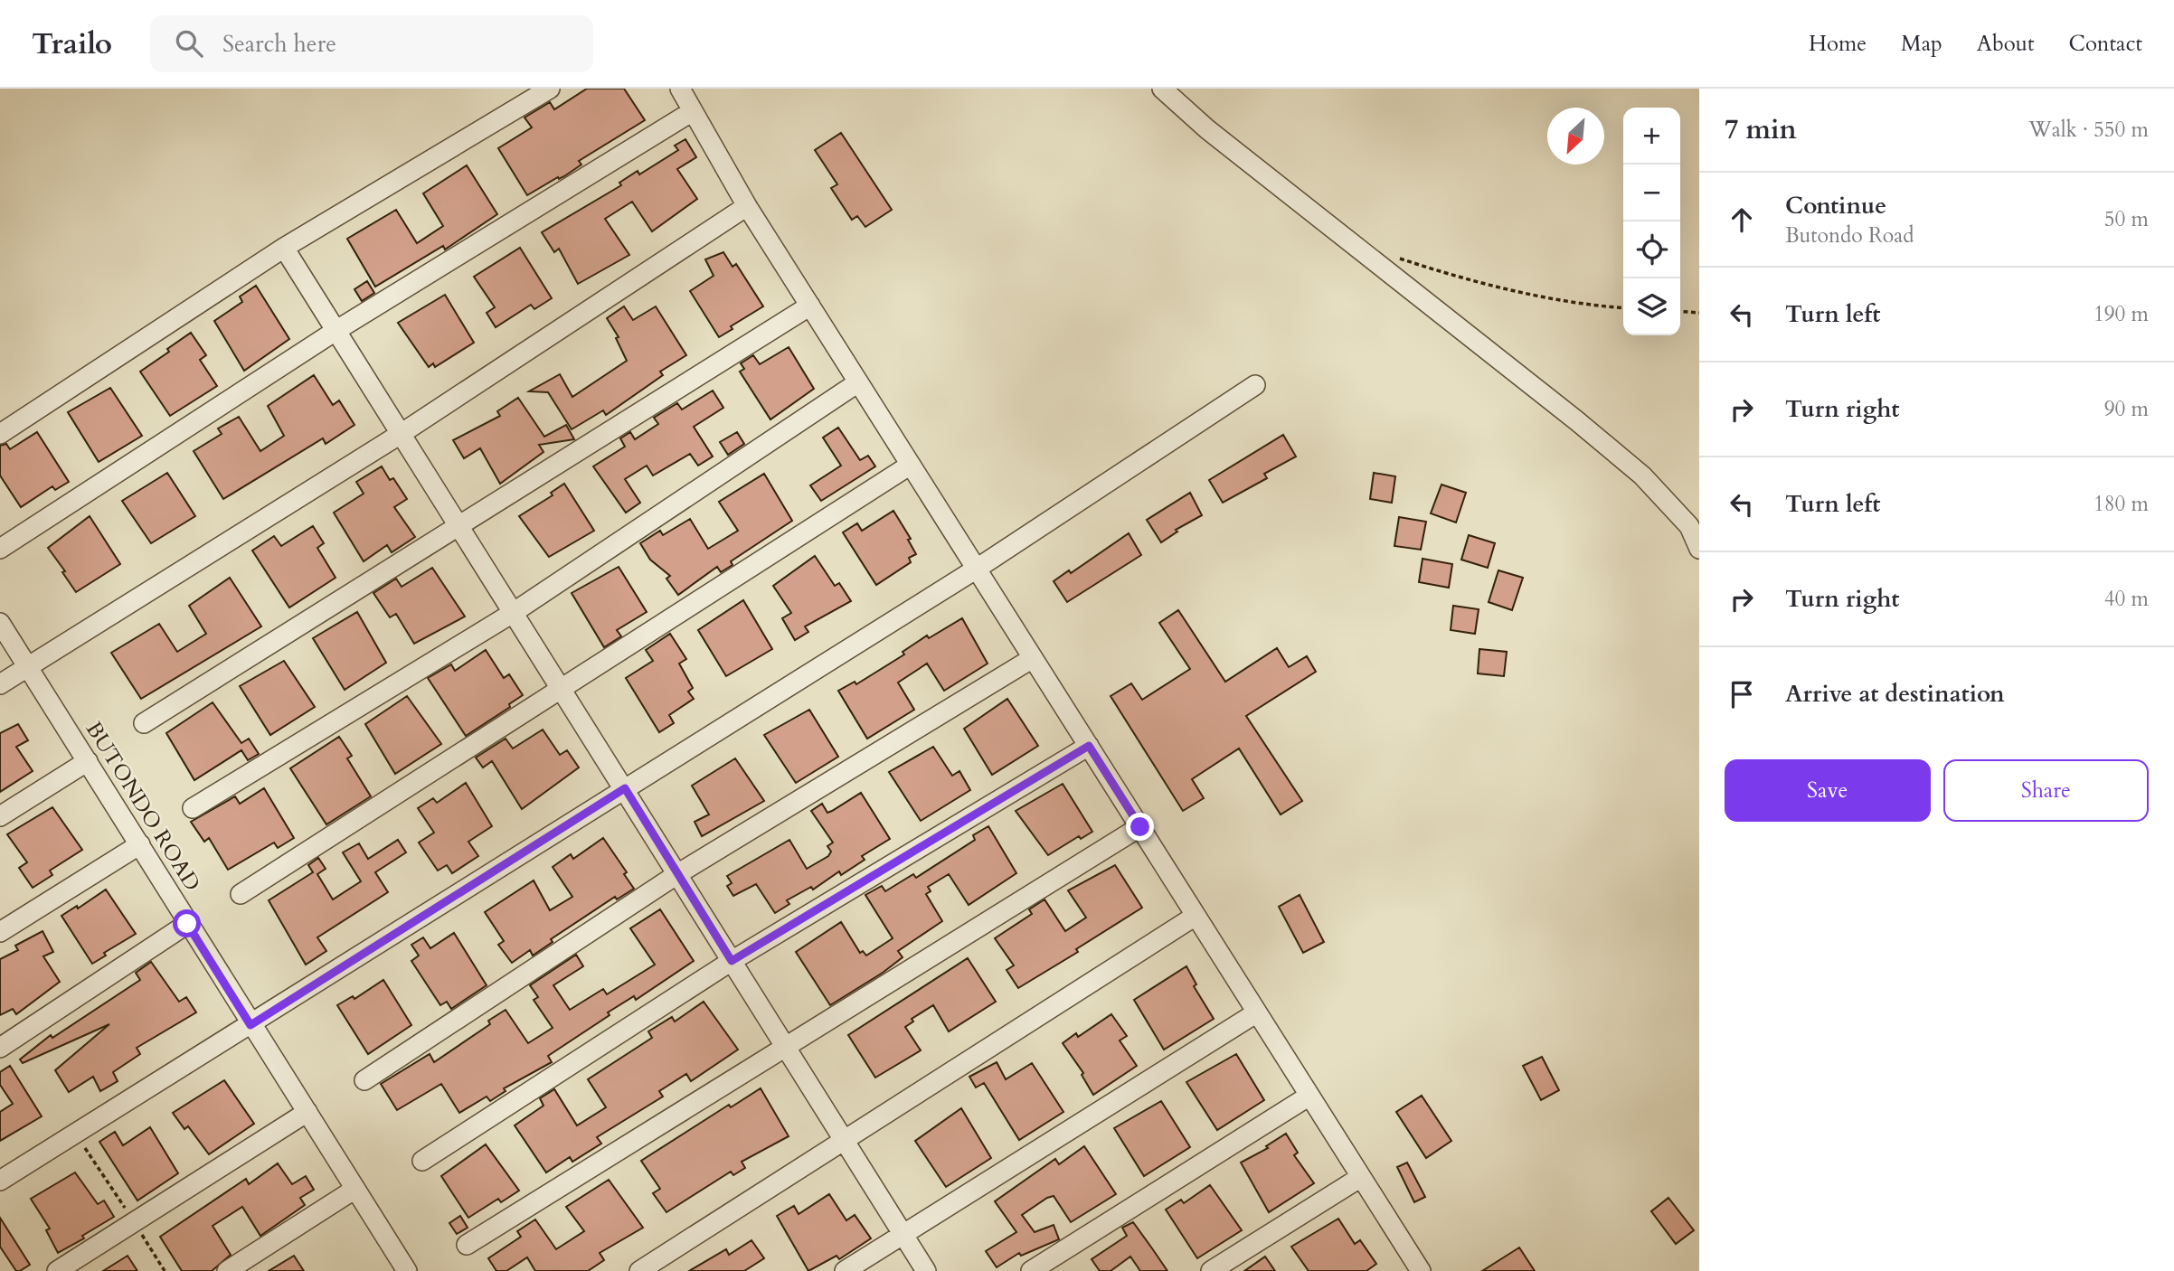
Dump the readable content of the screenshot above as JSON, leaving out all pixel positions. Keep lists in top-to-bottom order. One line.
{"streets":{"street":["BUTONDO ROAD"]},"north":"bottom left","page":{"header":"Trailo","search":"Search here","nav":["Home","Map","About","Contact"],"heading":["7 min","Walk · 550 m"],"map_buttons":["+","−"],"list":[["Continue","Butondo Road","50 m"],["Turn left","190 m"],["Turn right","90 m"],["Turn left","180 m"],["Turn right","40 m"],"Arrive at destination"],"buttons":["Save","Share"]}}
